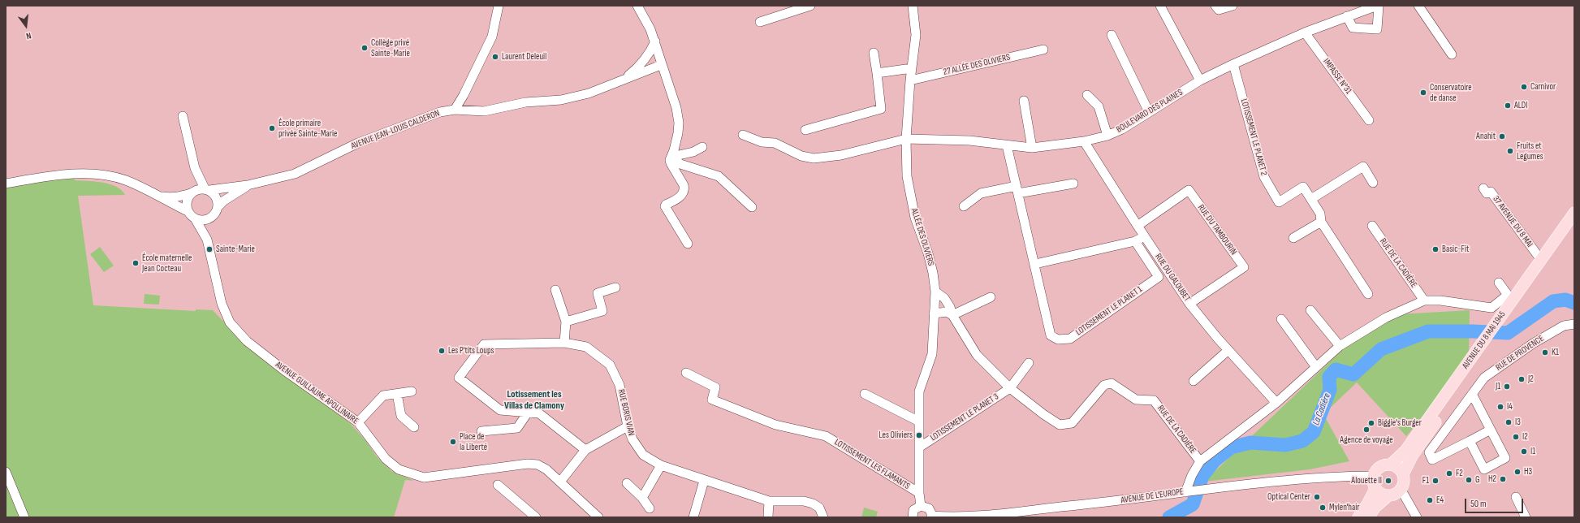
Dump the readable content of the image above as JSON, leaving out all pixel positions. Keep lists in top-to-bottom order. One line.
{"streets":{"main road":["AVENUE DU 8 MAI 1945"],"street":["IMPASSE N°31","BOULEVARD DES PLAINES","AVENUE JEAN-LOUIS CALDERON","LOTISSEMENT LE PLANET 2","37 AVENUE DU 8 MAI","RUE DU TAMBOURIN","ALLÉE DES OLIVIERS","RUE DE LA CADIÈRE","RUE DU GALOUBET","LOTISSEMENT LE PLANET 1","RUE DE PROVENCE","AVENUE GUILLAUME APOLLINAIRE","RUE BORIS VIAN","LOTISSEMENT LE PLANET 3","LOTISSEMENT LES FLAMANTS","AVENUE DE L'EUROPE"]},"crossings":[["IMPASSE N°31","BOULEVARD DES PLAINES"],["BOULEVARD DES PLAINES","LOTISSEMENT LE PLANET 2"],["BOULEVARD DES PLAINES","ALLÉE DES OLIVIERS"],["BOULEVARD DES PLAINES","RUE DU GALOUBET"],["BOULEVARD DES PLAINES","LOTISSEMENT LE PLANET 1"],["AVENUE JEAN-LOUIS CALDERON","AVENUE GUILLAUME APOLLINAIRE"],["37 AVENUE DU 8 MAI","AVENUE DU 8 MAI 1945"],["RUE DU TAMBOURIN","RUE DU GALOUBET"],["ALLÉE DES OLIVIERS","LOTISSEMENT LE PLANET 3"],["ALLÉE DES OLIVIERS","LOTISSEMENT LES FLAMANTS"],["RUE DE LA CADIÈRE","RUE DU GALOUBET"],["RUE DE LA CADIÈRE","AVENUE DU 8 MAI 1945"],["RUE DE LA CADIÈRE","LOTISSEMENT LE PLANET 3"],["RUE DE LA CADIÈRE","AVENUE DE L'EUROPE"],["AVENUE DU 8 MAI 1945","AVENUE DE L'EUROPE"]],"districts":["Lotissement les Villas de Clamony"],"water":["La Cadière"],"places":["Collège privé Sainte-Marie","Laurent Deleuil","Carnivor","Conservatoire de danse","ALDI","École primaire privée Sainte-Marie","Anahit","Fruits et Legumes","Sainte-Marie","Basic-Fit","École maternelle Jean Cocteau","Les P'tits Loups","K1","J2","J1","I4","I3","Biggie's Burger","Agence de voyage","Les Oliviers","I2","Place de la Liberté","I1","H3","F2","H2","G","Alouette II","F1","Optical Center","E4","Mylen'hair"],"scale_bar":"50 m","north":"bottom"}
